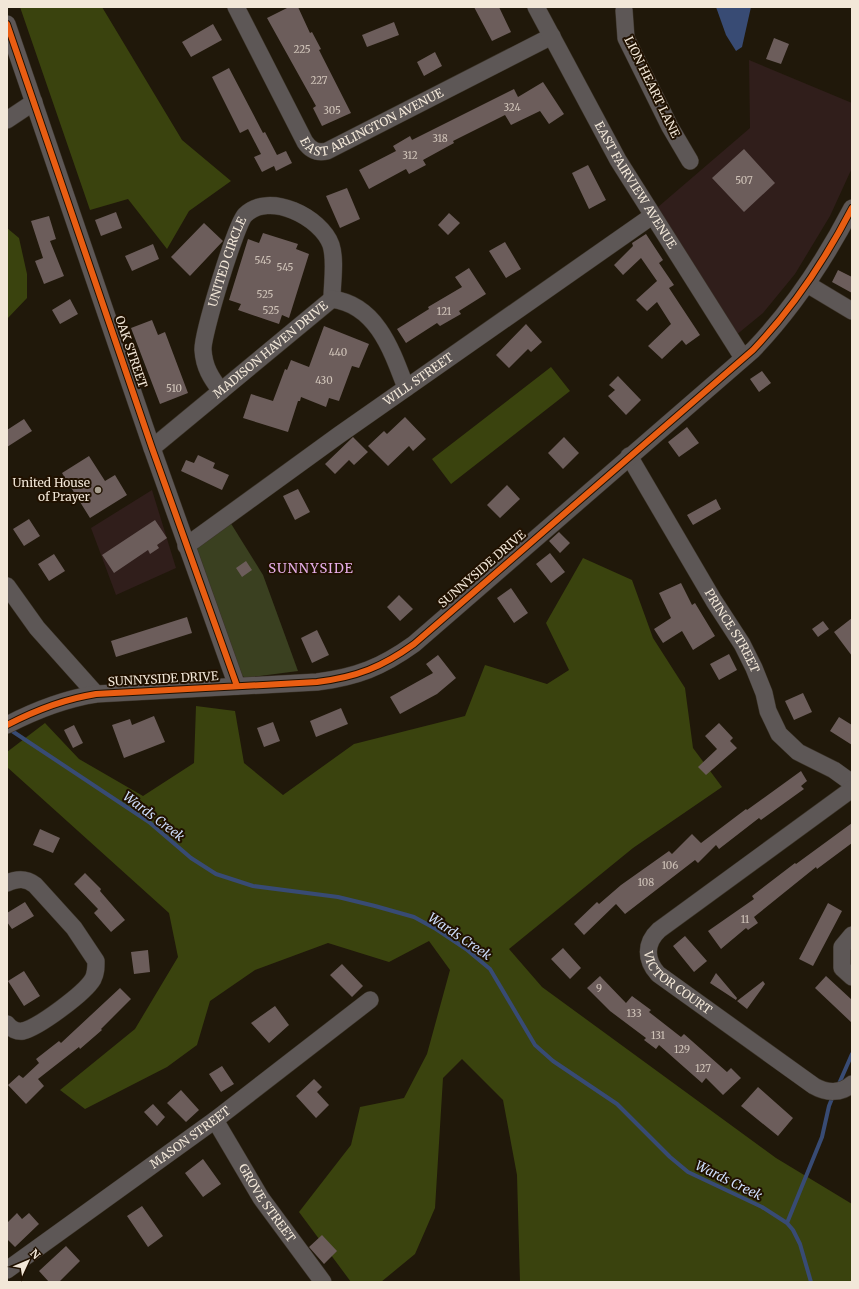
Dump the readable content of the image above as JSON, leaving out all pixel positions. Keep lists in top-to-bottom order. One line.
{"streets":{"street":["LION HEART LANE","EAST ARLINGTON AVENUE","EAST FAIRVIEW AVENUE","UNITED CIRCLE","MADISON HAVEN DRIVE","OAK STREET","WILL STREET","SUNNYSIDE DRIVE","PRINCE STREET","VICTOR COURT","MASON STREET","GROVE STREET"]},"crossings":[["EAST ARLINGTON AVENUE","EAST FAIRVIEW AVENUE"],["EAST FAIRVIEW AVENUE","WILL STREET"],["EAST FAIRVIEW AVENUE","SUNNYSIDE DRIVE"],["UNITED CIRCLE","MADISON HAVEN DRIVE"],["MADISON HAVEN DRIVE","OAK STREET"],["MADISON HAVEN DRIVE","WILL STREET"],["OAK STREET","WILL STREET"],["OAK STREET","SUNNYSIDE DRIVE"],["SUNNYSIDE DRIVE","PRINCE STREET"],["MASON STREET","GROVE STREET"]],"districts":["SUNNYSIDE"],"water":["Wards Creek"],"places":["United House of Prayer"],"house_numbers":["225","227","324","305","318","312","507","545","545","525","525","121","440","430","510","106","108","11","9","133","131","129","127"],"north":"top right"}
